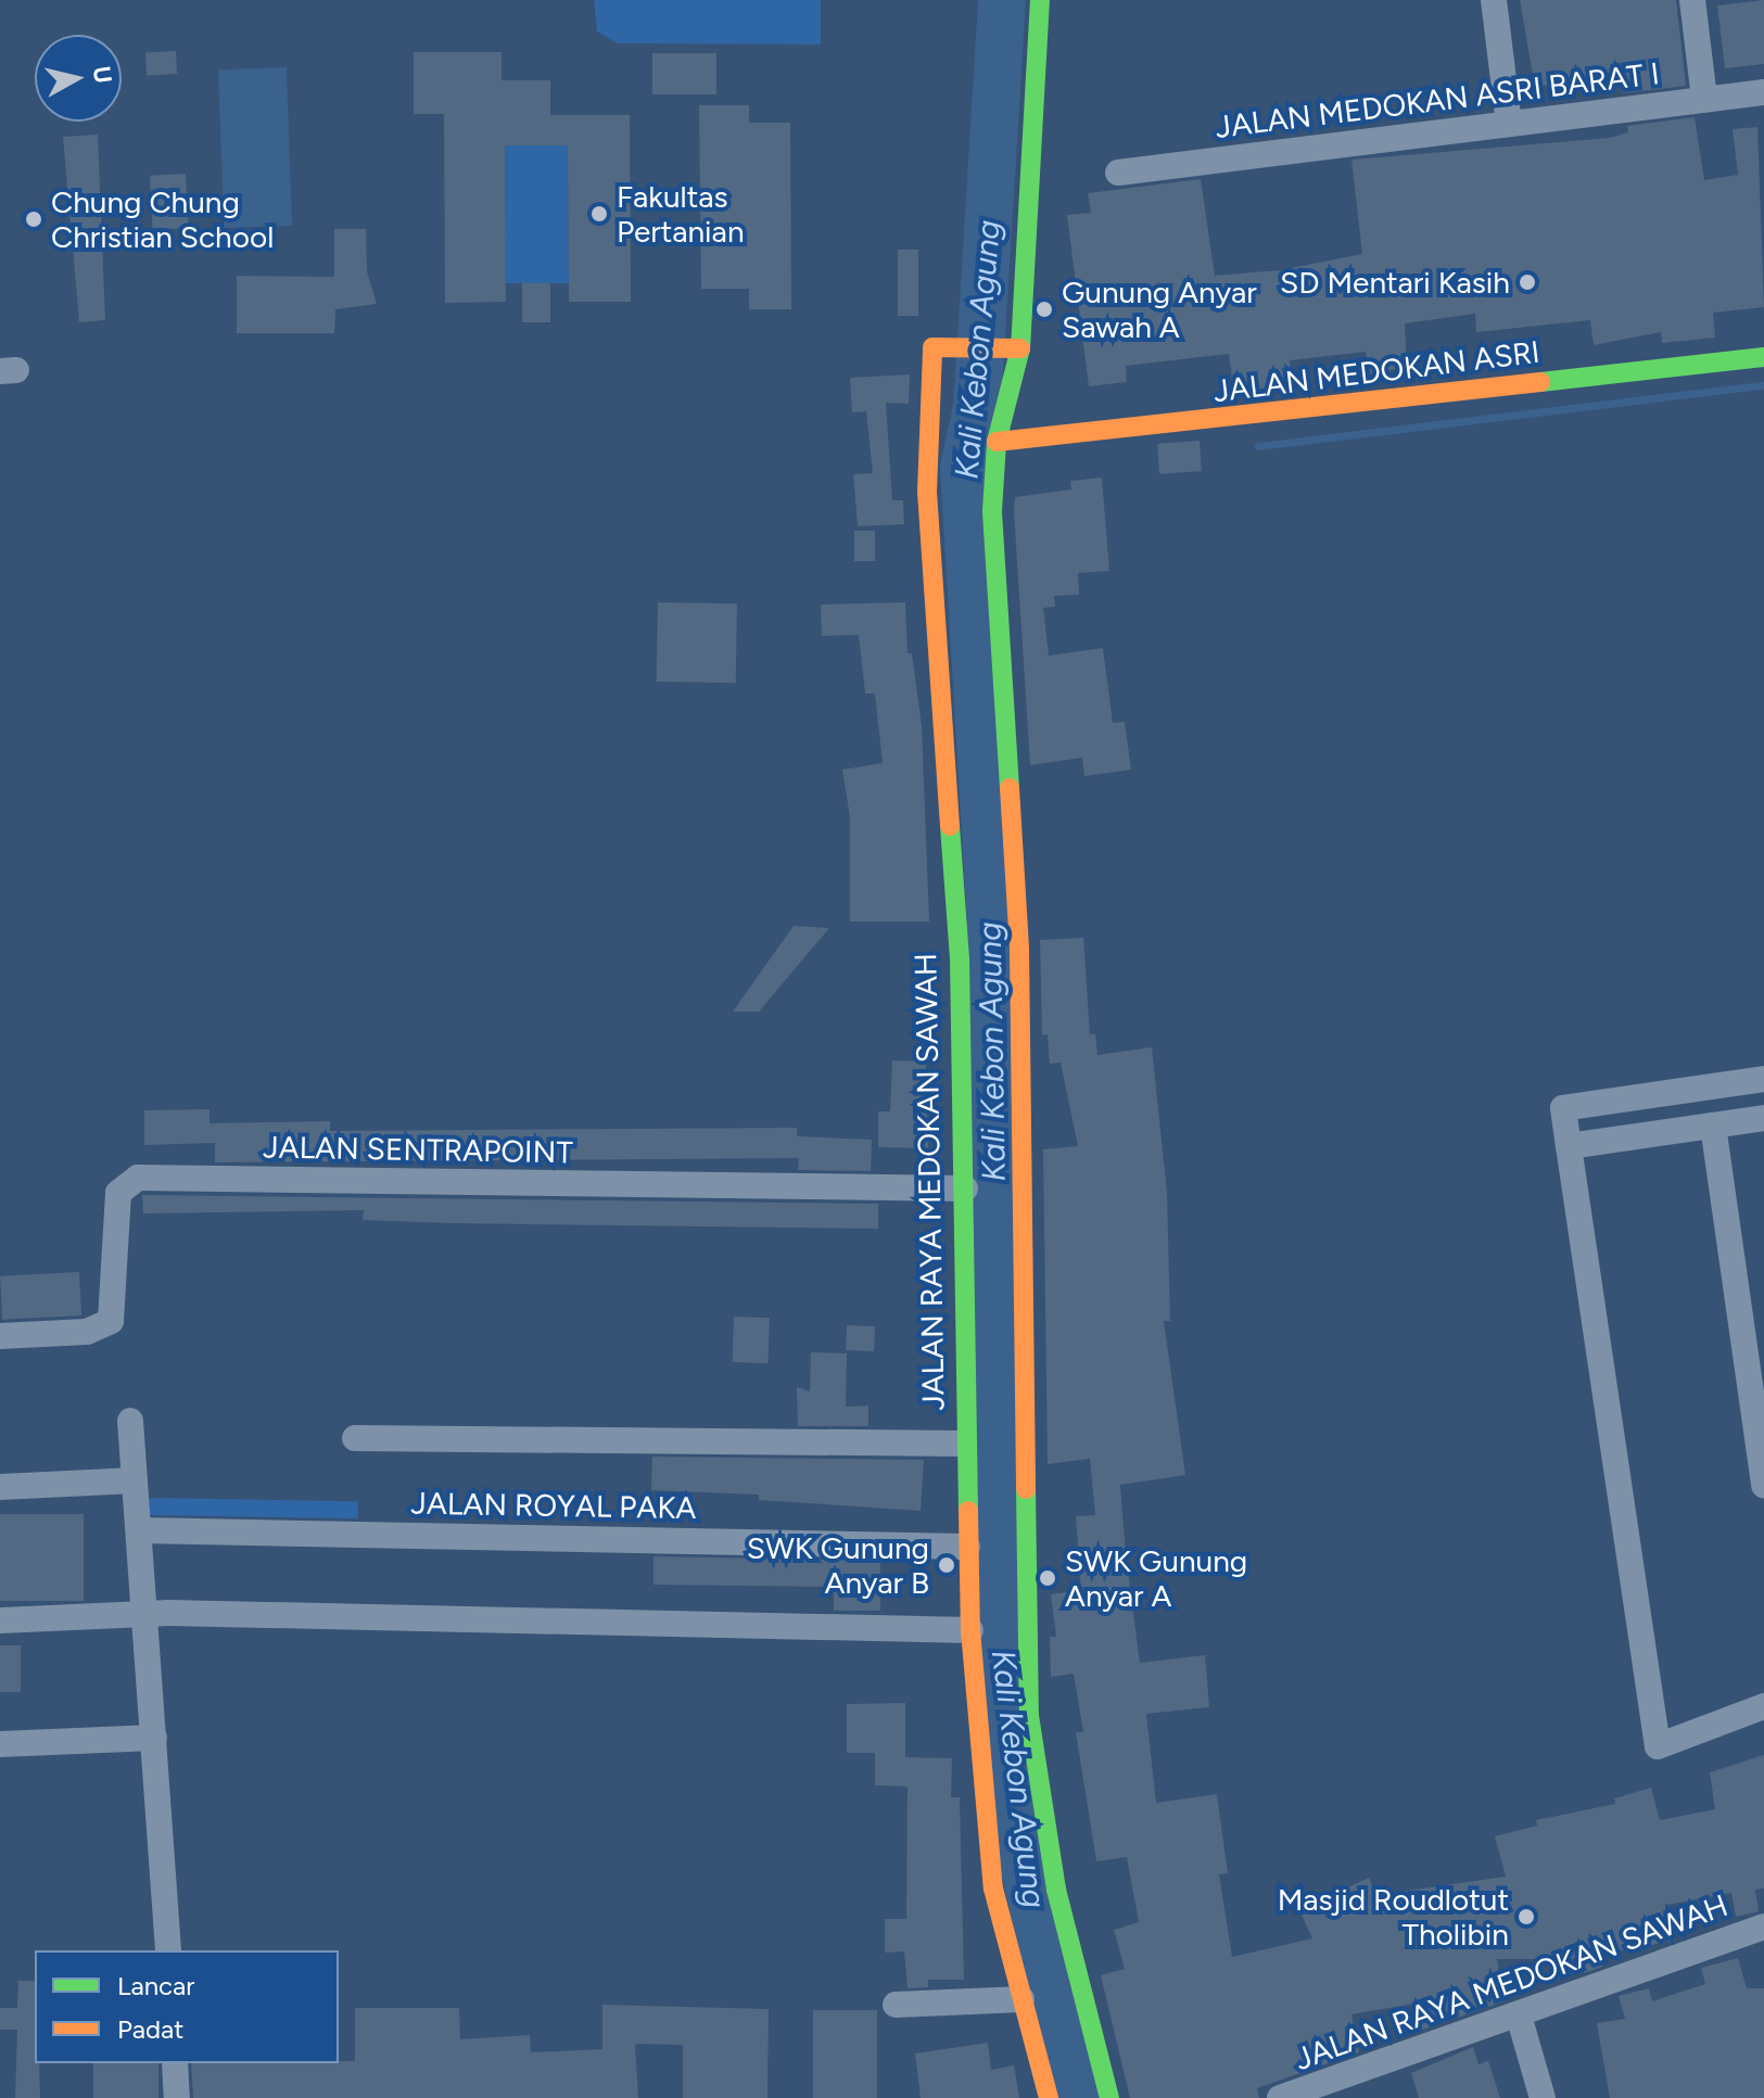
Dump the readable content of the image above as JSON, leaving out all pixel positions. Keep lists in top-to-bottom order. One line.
{"streets":{"street":["JALAN MEDOKAN ASRI BARAT I","JALAN MEDOKAN ASRI","JALAN SENTRAPOINT","JALAN RAYA MEDOKAN SAWAH","JALAN ROYAL PAKA"]},"crossings":[["JALAN SENTRAPOINT","JALAN RAYA MEDOKAN SAWAH"],["JALAN RAYA MEDOKAN SAWAH","JALAN ROYAL PAKA"]],"water":["Kali Kebon Agung"],"places":["Fakultas Pertanian","Chung Chung Christian School","SD Mentari Kasih","Gunung Anyar Sawah A","SWK Gunung Anyar B","SWK Gunung Anyar A","Masjid Roudlotut Tholibin"],"legend":["Lancar","Padat"],"north":"right"}
